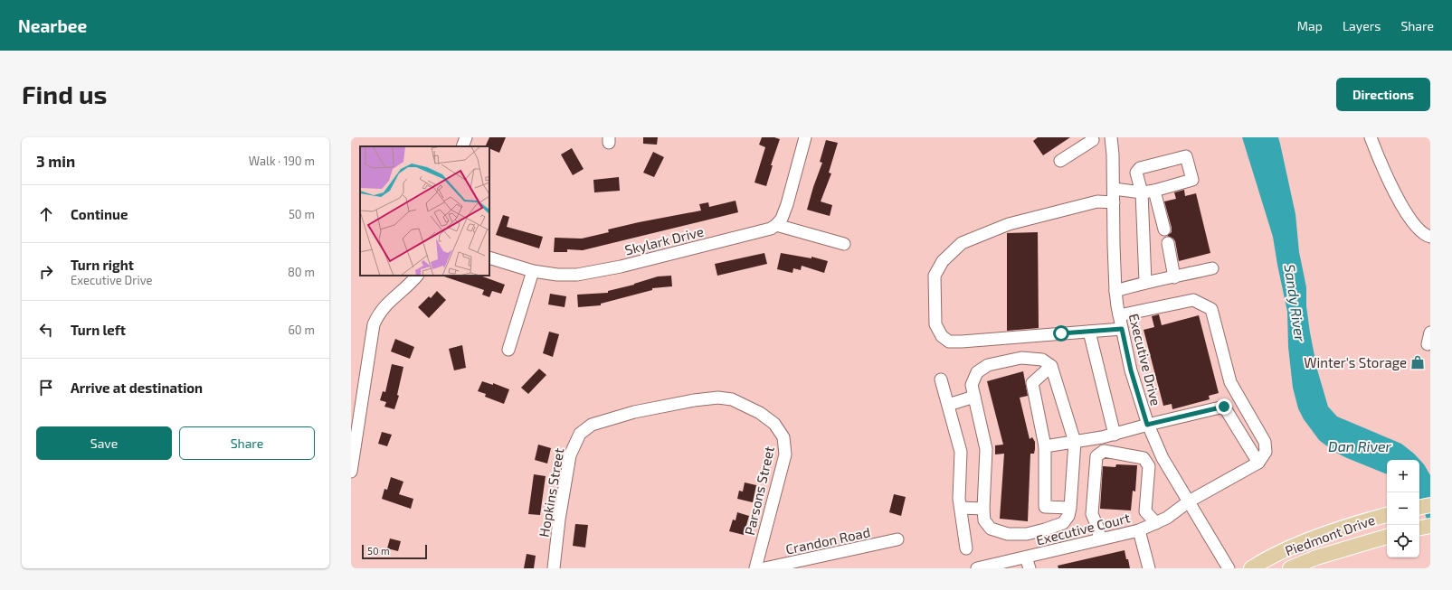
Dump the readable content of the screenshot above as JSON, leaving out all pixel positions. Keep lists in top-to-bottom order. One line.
{"streets":{"main road":["Piedmont Drive"],"street":["Skylark Drive","Executive Drive","Parsons Street","Hopkins Street","Executive Court","Crandon Road"]},"crossings":[["Executive Drive","Executive Court"],["Parsons Street","Hopkins Street"]],"water":["Sandy River","Dan River"],"places":{"shop":["Winter's Storage"]},"scale_bar":"50 m","page":{"header":"Nearbee","nav":["Map","Layers","Share"],"buttons":["Directions",["Save","Share"]],"title":"Find us","heading":["3 min","Walk · 190 m"],"list":[["Continue","50 m"],["Turn right","Executive Drive","80 m"],["Turn left","60 m"],"Arrive at destination"],"map_buttons":["+","−"],"scale":"50 m"}}
